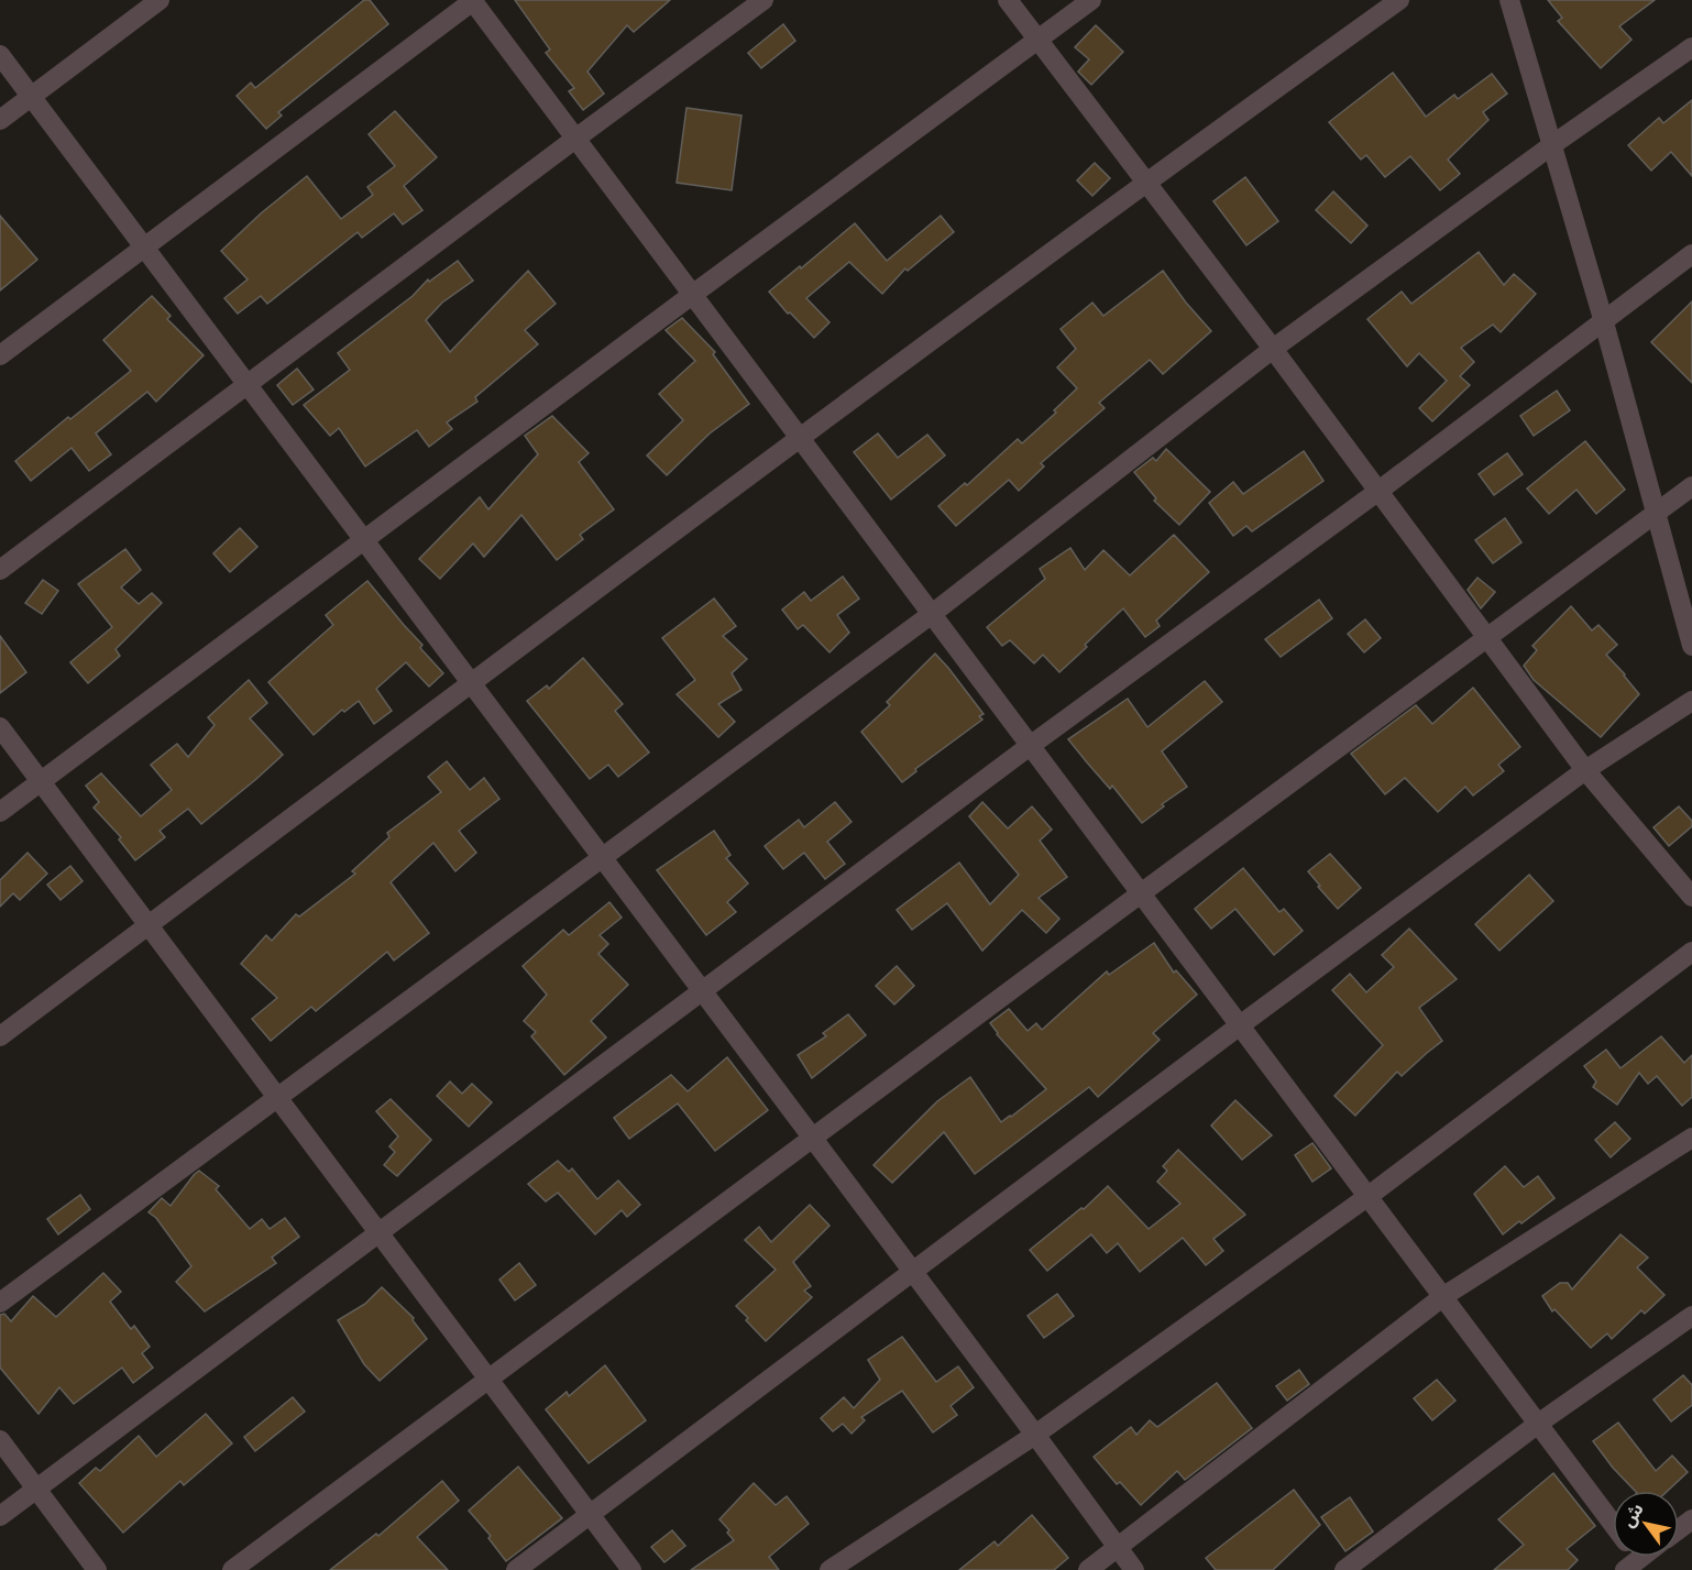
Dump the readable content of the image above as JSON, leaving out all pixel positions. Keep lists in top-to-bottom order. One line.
{"north":"top left"}
